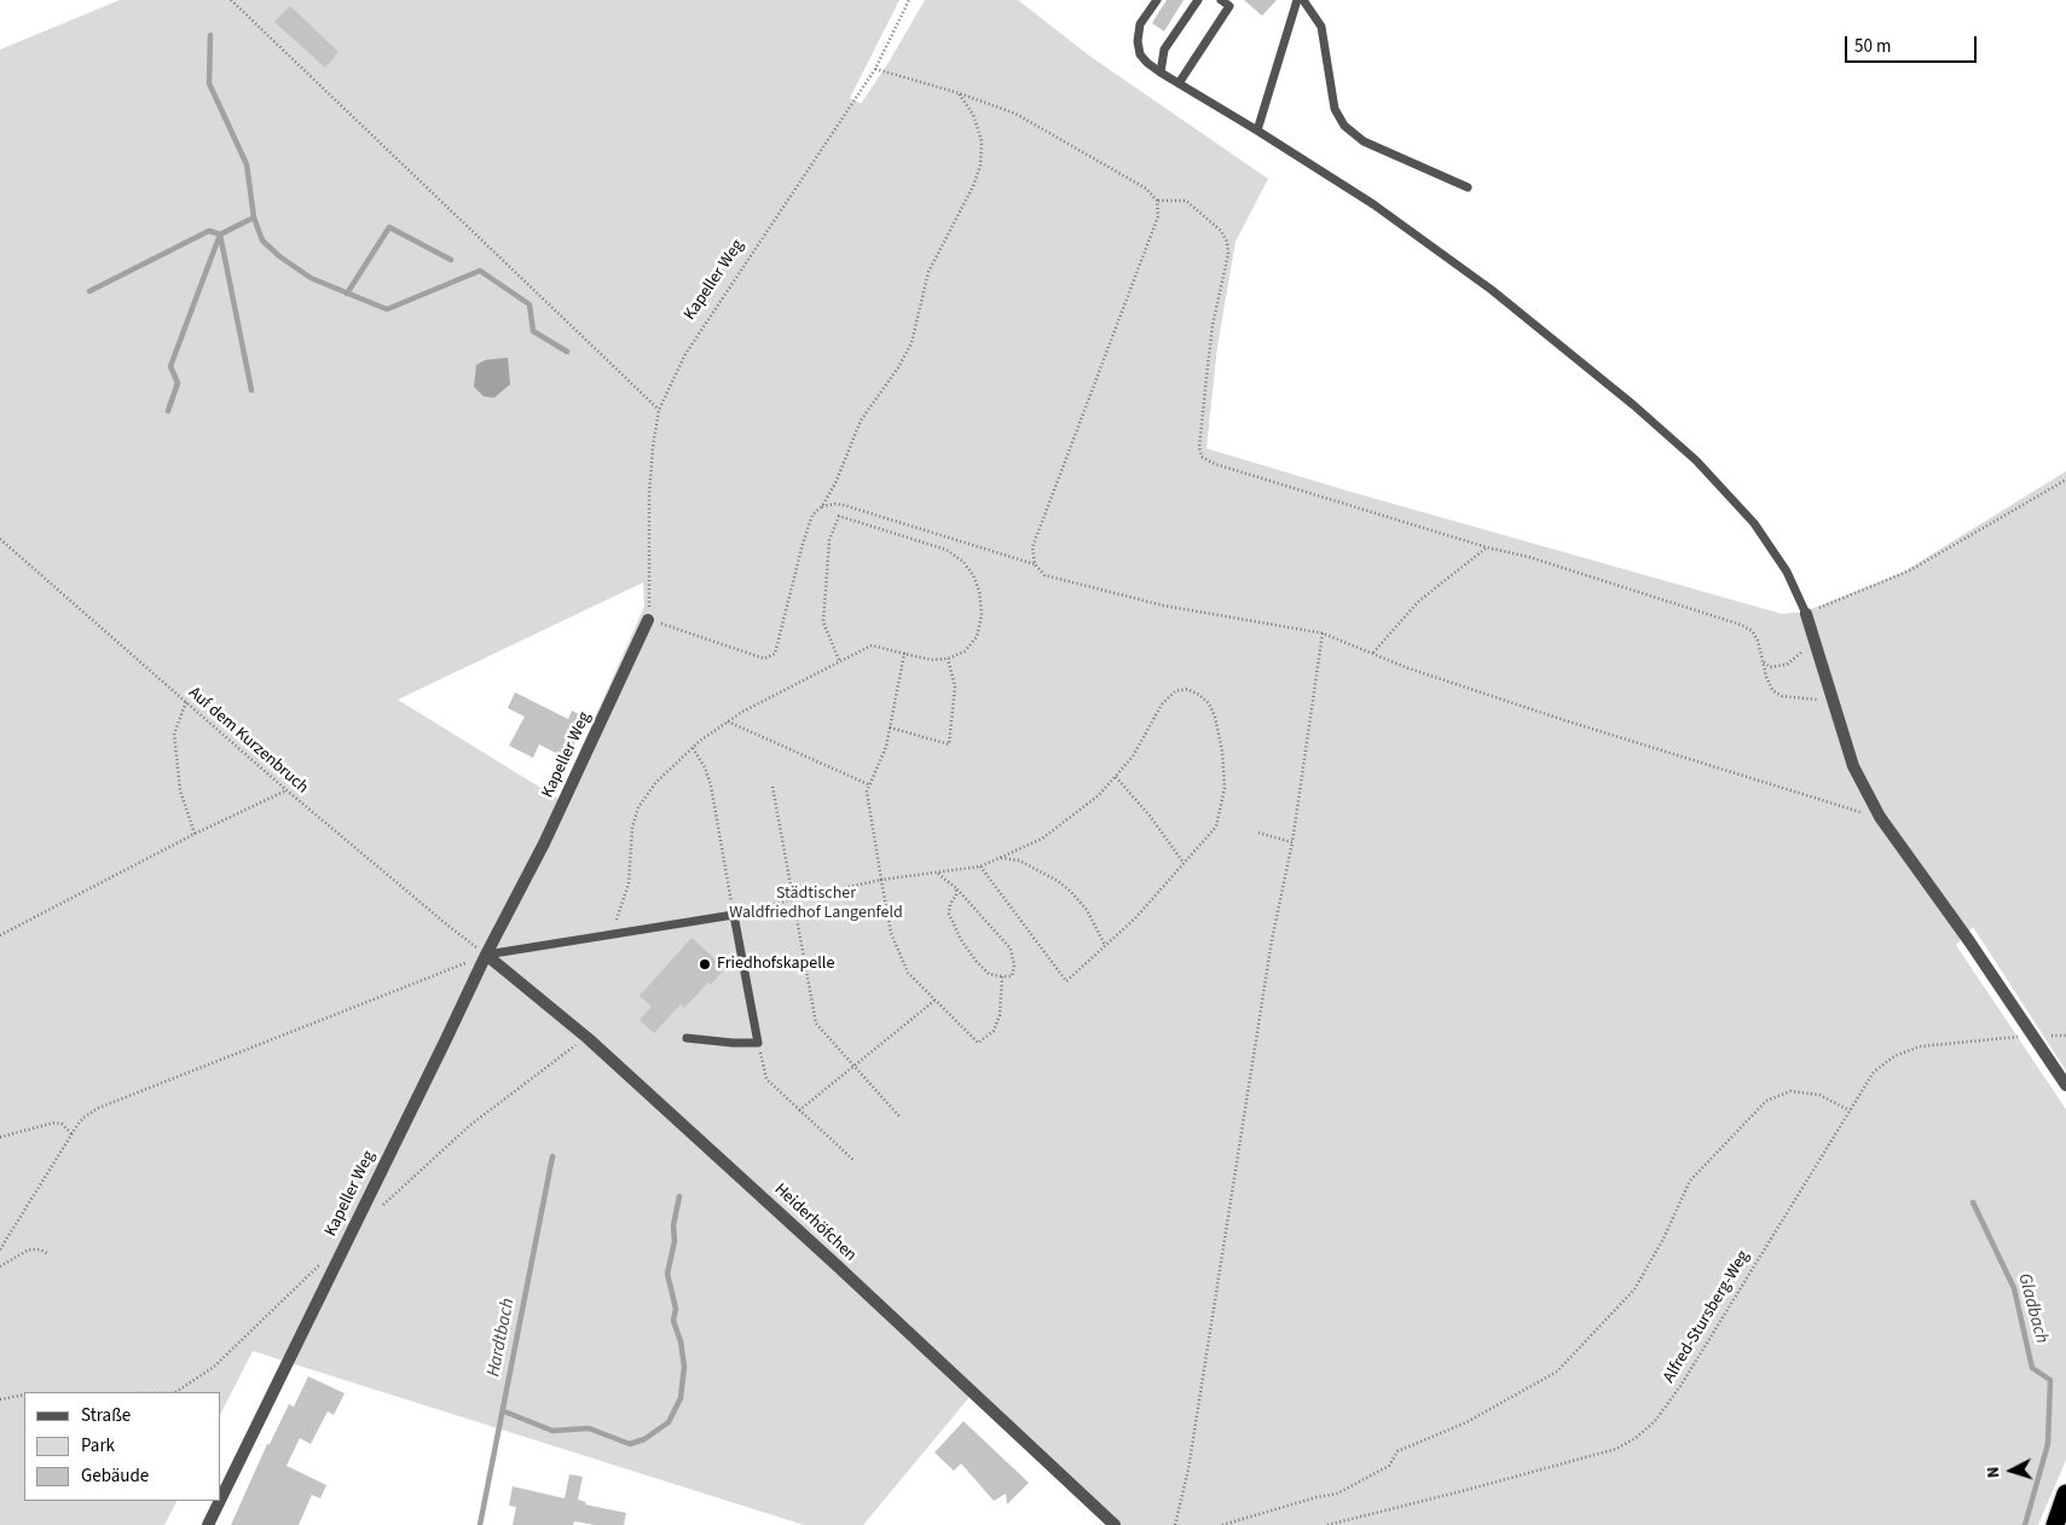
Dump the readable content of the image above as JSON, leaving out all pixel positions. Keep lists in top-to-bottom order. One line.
{"streets":{"street":["Kapeller Weg","Heiderhöfchen"],"path":["Auf dem Kurzenbruch","Alfred-Stursberg-Weg"]},"crossings":[["Kapeller Weg","Auf dem Kurzenbruch"],["Kapeller Weg","Heiderhöfchen"],["Auf dem Kurzenbruch","Heiderhöfchen"]],"water":["Gladbach","Hardtbach"],"parks":["Städtischer Waldfriedhof Langenfeld"],"places":["Friedhofskapelle"],"legend":["Straße","Park","Gebäude"],"scale_bar":"50 m","north":"left"}
